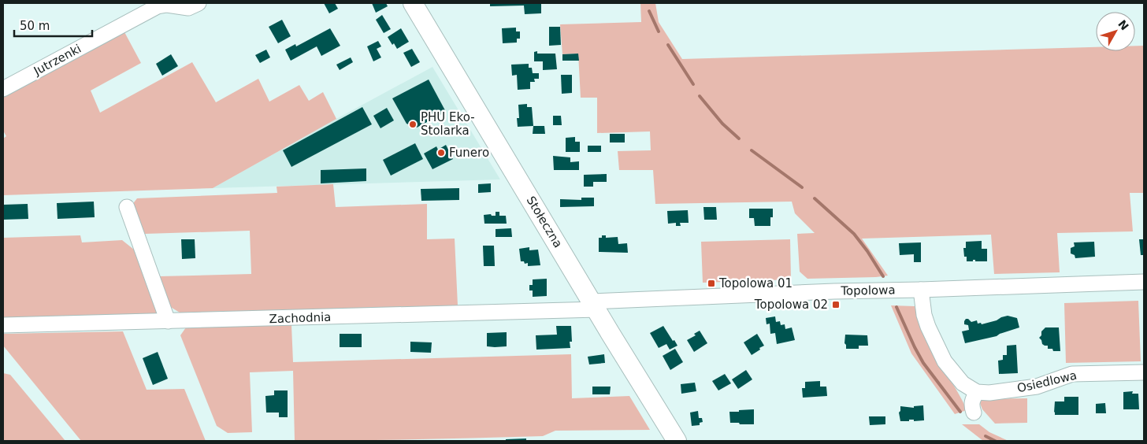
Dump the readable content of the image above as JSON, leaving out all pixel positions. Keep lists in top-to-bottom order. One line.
{"streets":{"main road":["Stołeczna"],"street":["Jutrzenki","Topolowa","Zachodnia","Osiedlowa"]},"crossings":[["Stołeczna","Topolowa"],["Stołeczna","Zachodnia"],["Topolowa","Zachodnia"]],"places":{"other":["PHU Eko- Stolarka","Funero"],"transit":["Topolowa 01","Topolowa 02"]},"scale_bar":"50 m","north":"top right"}
